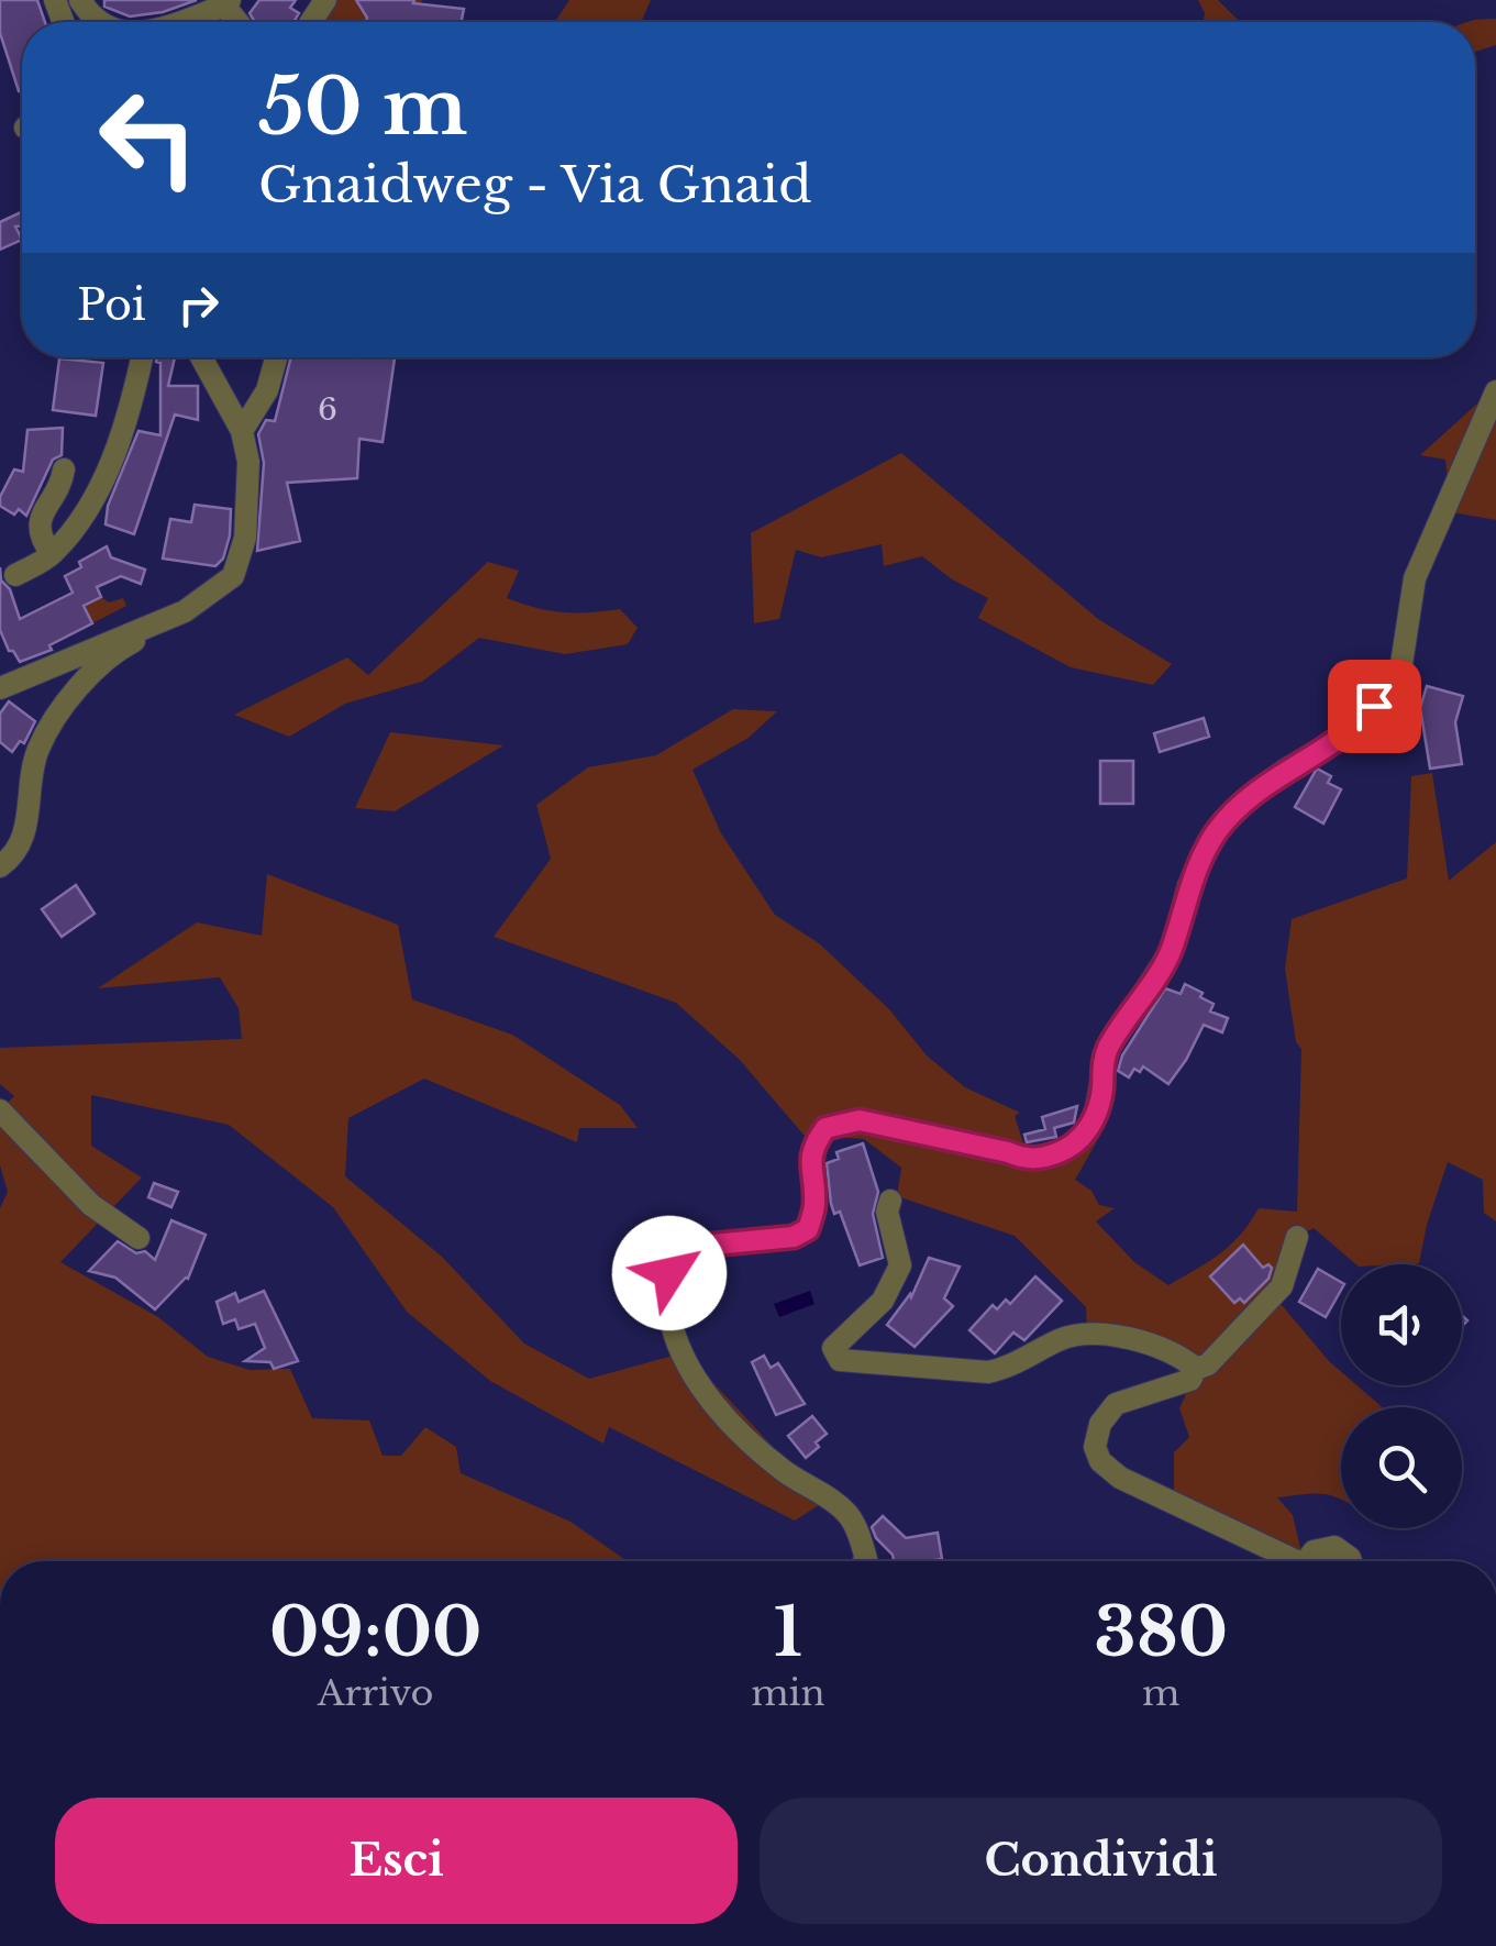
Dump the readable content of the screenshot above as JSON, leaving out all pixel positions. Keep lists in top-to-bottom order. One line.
{"house_numbers":["6"],"page":{"turn":["50 m","Gnaidweg - Via Gnaid"],"then":"Poi","eta":["09:00","Arrivo","1","min","380","m"],"buttons":["Esci","Condividi"]}}
